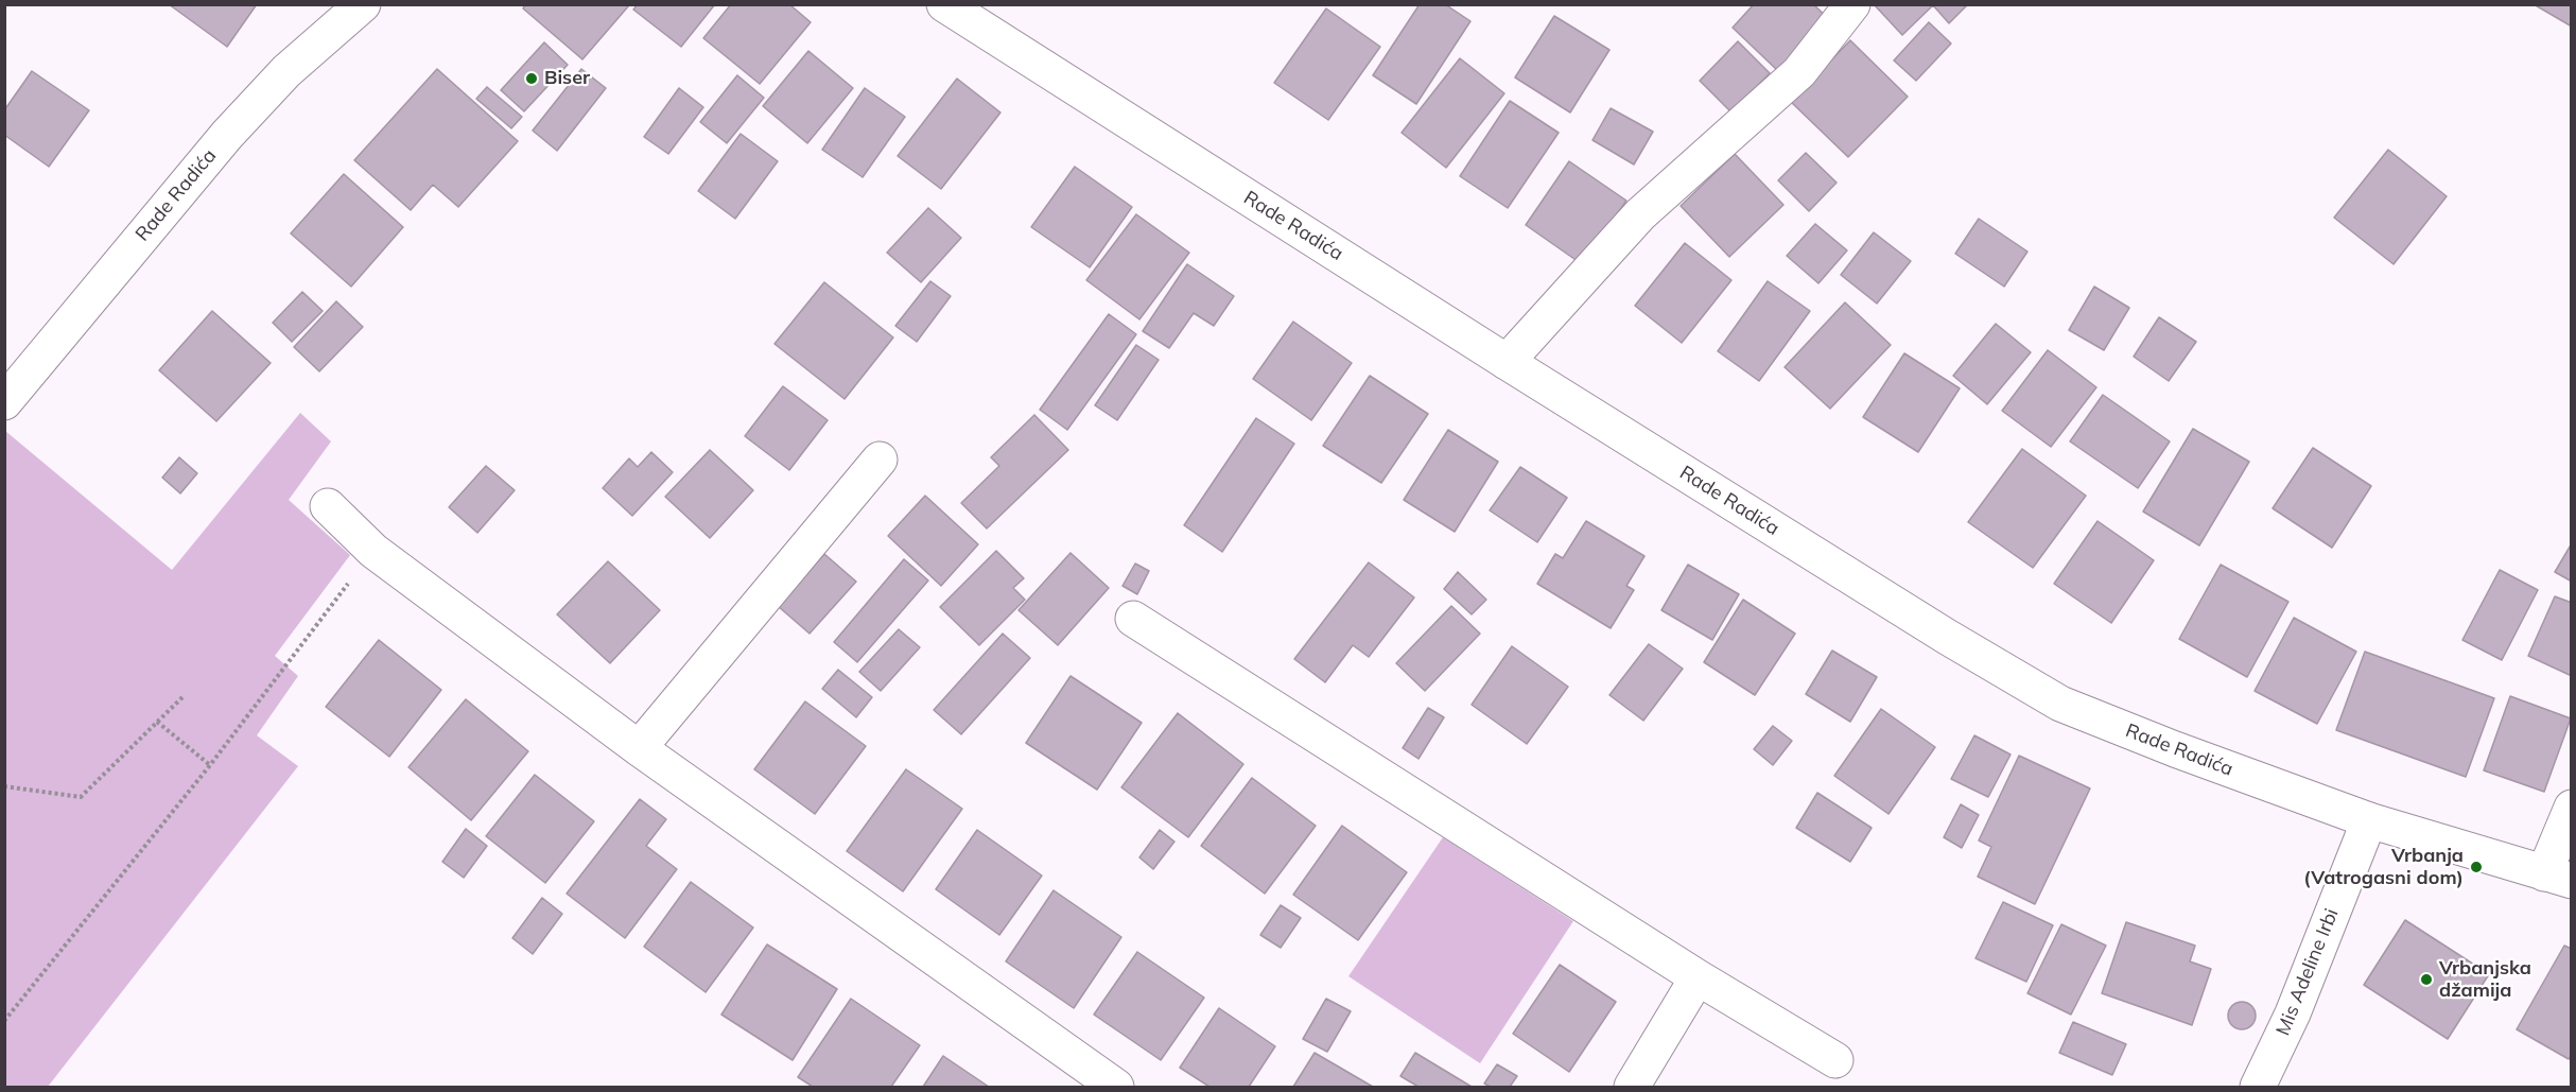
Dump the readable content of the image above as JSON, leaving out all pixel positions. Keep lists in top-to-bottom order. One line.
{"streets":{"street":["Rade Radića","Mis Adeline Irbi"]},"crossings":[["Rade Radića","Mis Adeline Irbi"]],"places":["Biser","Vrbanja (Vatrogasni dom)","Vrbanjska džamija"]}
